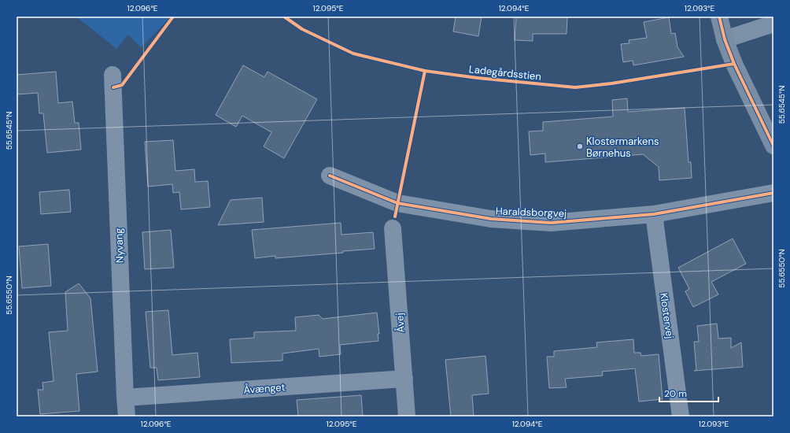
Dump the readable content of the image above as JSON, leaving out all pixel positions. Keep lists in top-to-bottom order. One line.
{"streets":{"street":["Haraldsborgvej","Nyvang","Klostervej","Åvej","Åvænget"],"cycle path":["Ladegårdsstien"]},"crossings":[["Haraldsborgvej","Klostervej"],["Nyvang","Åvænget"],["Åvej","Åvænget"]],"places":["Klostermarkens Børnehus"],"scale_bar":"20 m","coordinates":["12.096°E","12.095°E","12.094°E","12.093°E","55.6545°N","55.6550°N"]}
